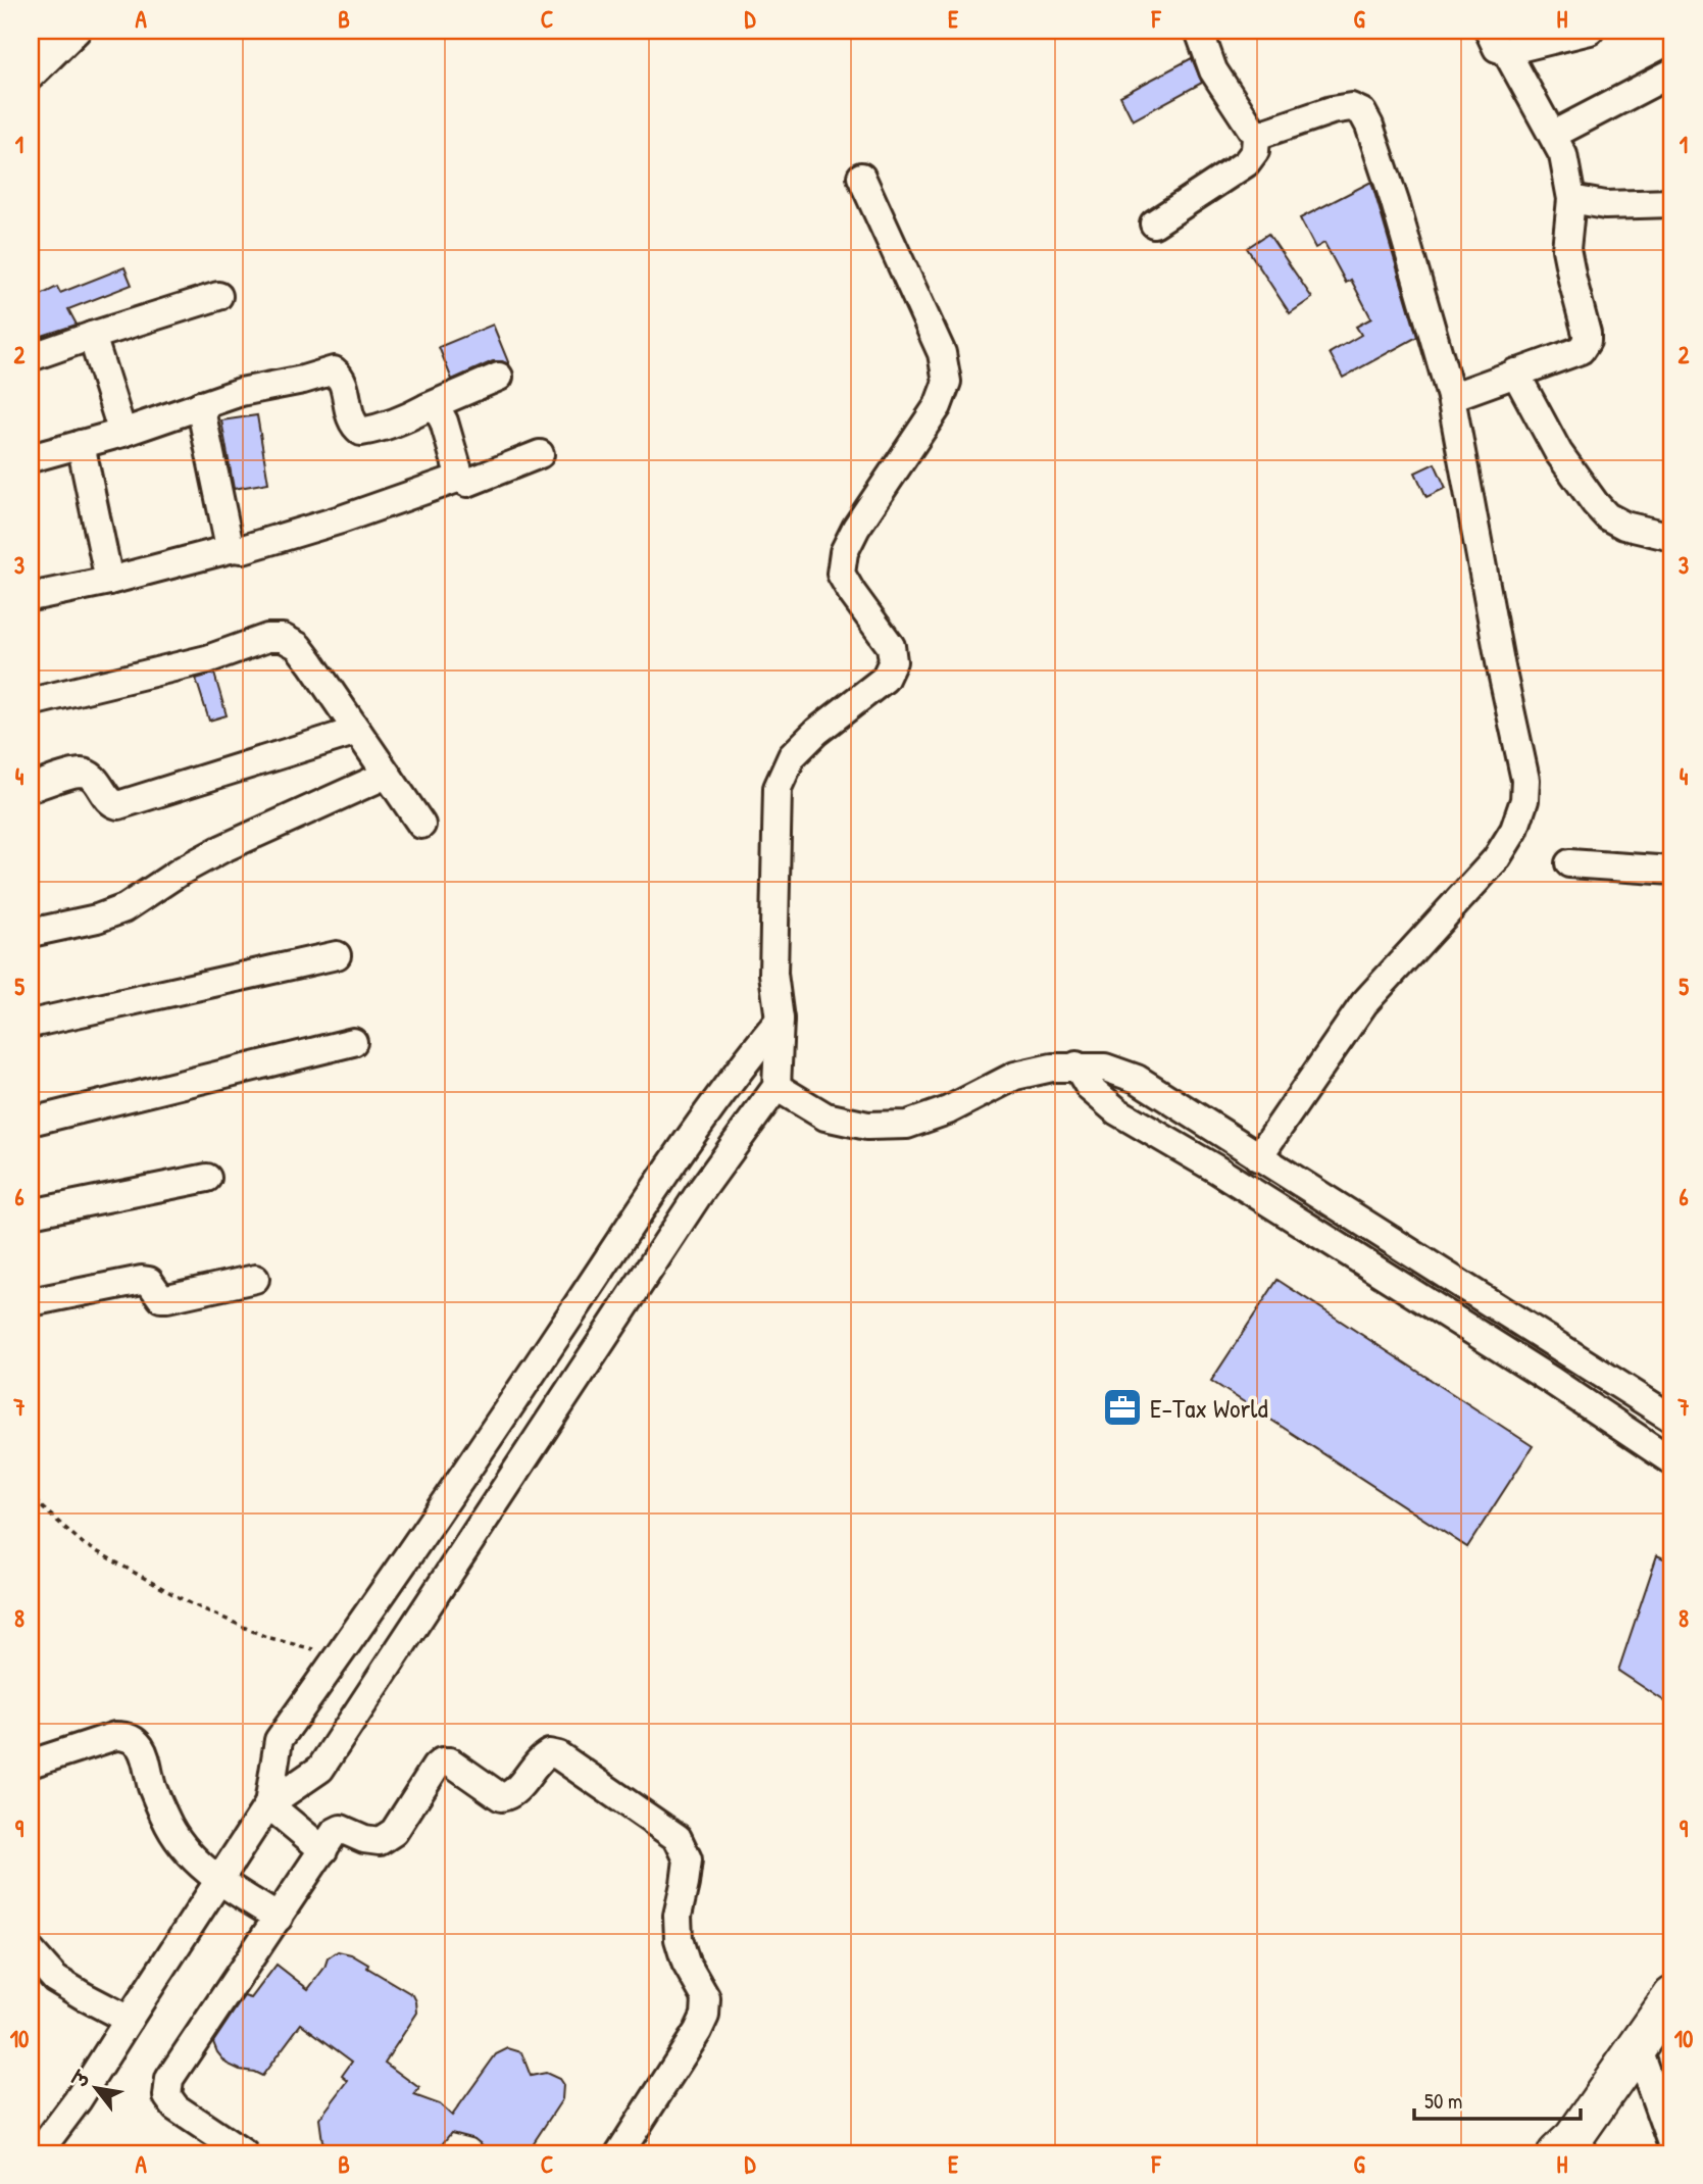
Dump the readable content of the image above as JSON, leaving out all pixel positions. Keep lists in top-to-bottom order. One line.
{"places":{"office":["E-Tax World"]},"scale_bar":"50 m","north":"top left","grid":{"columns":["A","B","C","D","E","F","G","H"],"rows":["1","2","3","4","5","6","7","8","9","10"]}}
